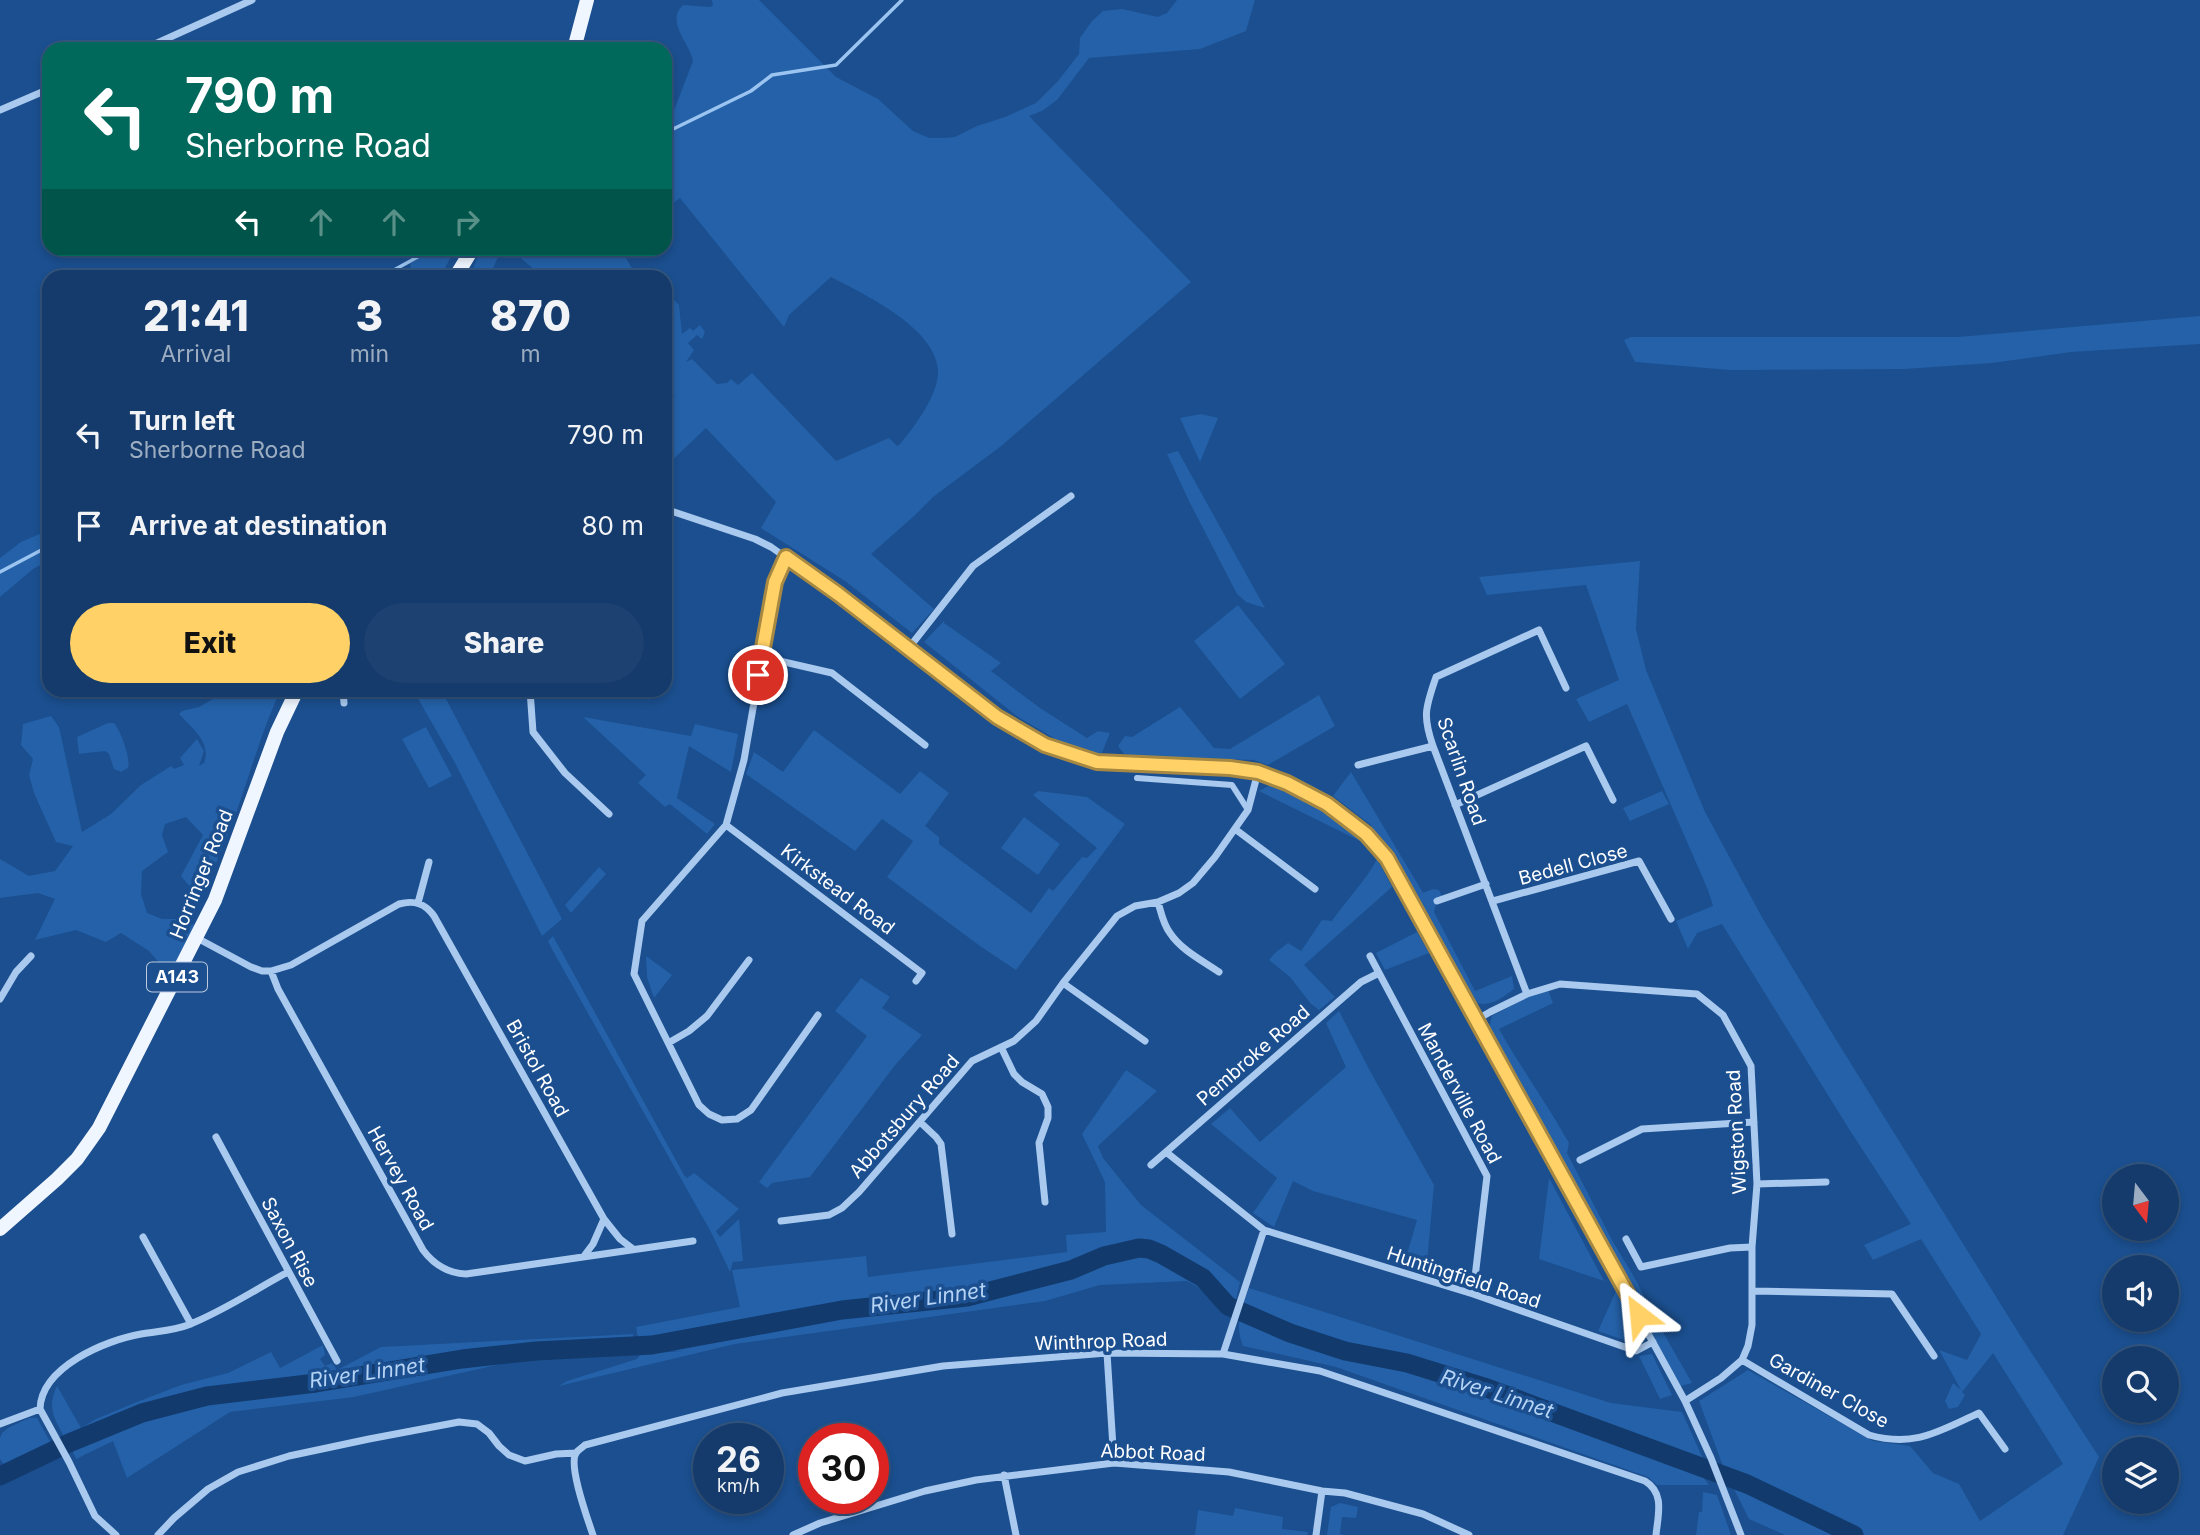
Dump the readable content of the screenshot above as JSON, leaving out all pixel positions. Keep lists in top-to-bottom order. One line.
{"streets":{"main road":["Horringer Road","A143"],"street":["Scarlin Road","Bedell Close","Kirkstead Road","Pembroke Road","Bristol Road","Manderville Road","Abbotsbury Road","Wigston Road","Hervey Road","Saxon Rise","Huntingfield Road","Winthrop Road","Gardiner Close","Abbot Road"]},"crossings":[["Scarlin Road","Bedell Close"],["Scarlin Road","Wigston Road"],["Pembroke Road","Manderville Road"],["Pembroke Road","Huntingfield Road"],["Bristol Road","Hervey Road"],["Manderville Road","Huntingfield Road"],["Wigston Road","Gardiner Close"]],"water":["River Linnet"],"north":"bottom","page":{"turn":["790 m","Sherborne Road"],"eta":["21:41","Arrival","3","min","870","m"],"list":[{"name":"Turn left","note":"Sherborne Road","value":"790 m"},{"name":"Arrive at destination","value":"80 m"}],"buttons":["Exit","Share"],"speed":"26 km/h","limit":"30"}}
